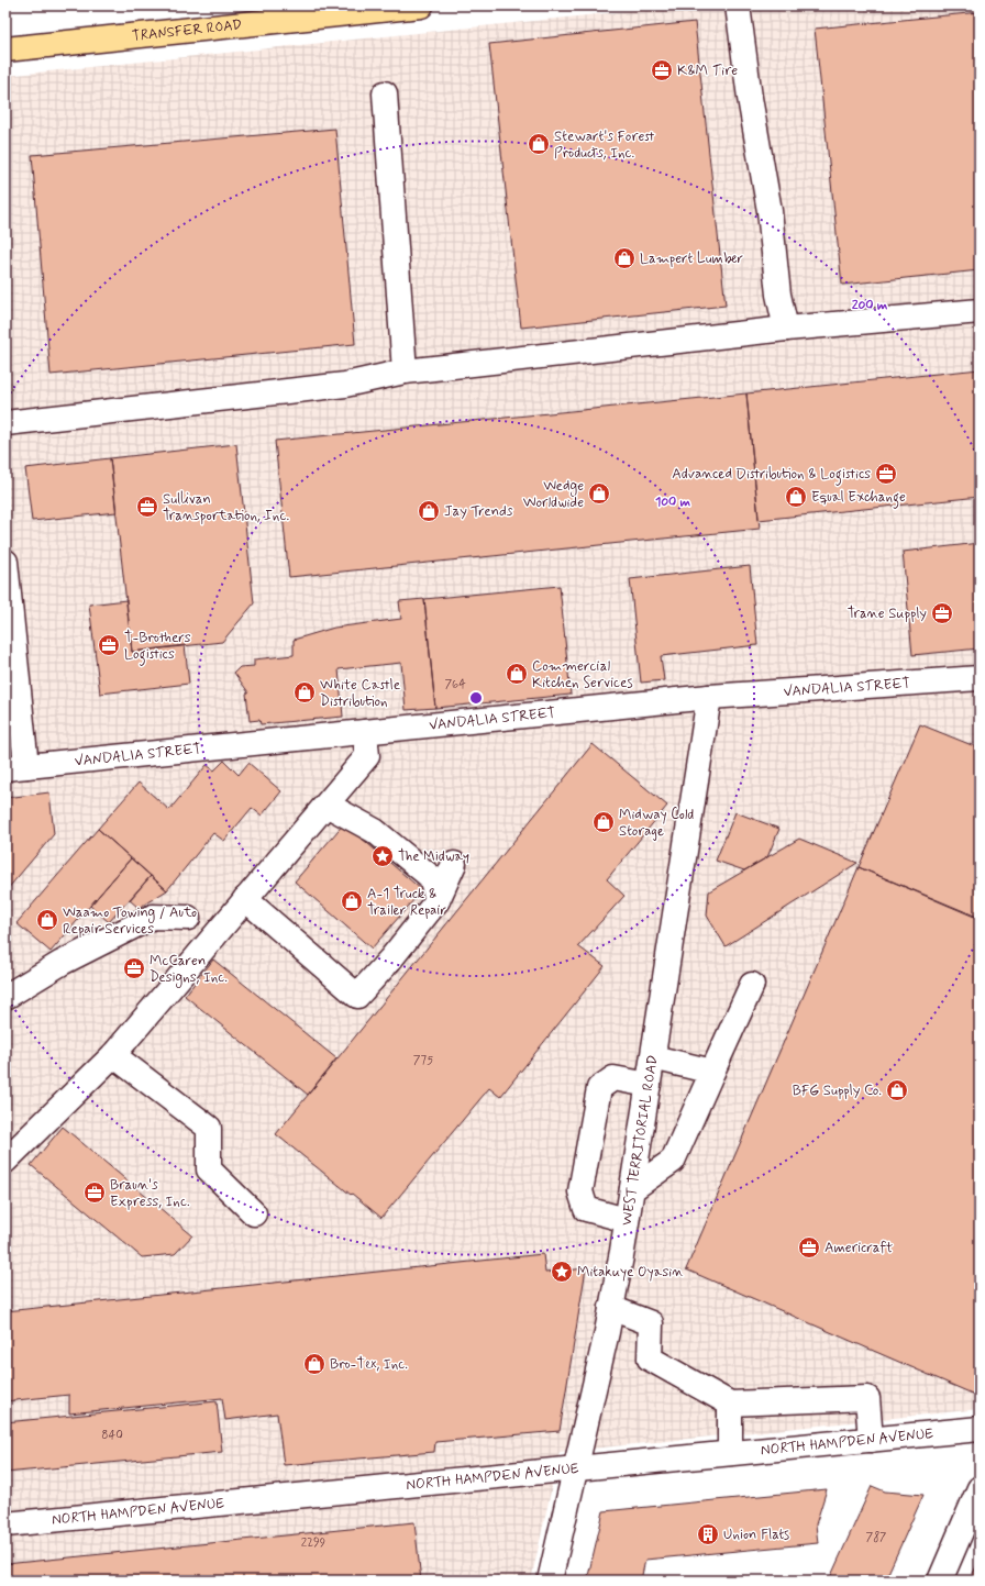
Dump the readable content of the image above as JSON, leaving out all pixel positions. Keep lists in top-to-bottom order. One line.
{"streets":{"main road":["TRANSFER ROAD"],"street":["VANDALIA STREET","WEST TERRITORIAL ROAD","NORTH HAMPDEN AVENUE"]},"crossings":[["VANDALIA STREET","WEST TERRITORIAL ROAD"],["WEST TERRITORIAL ROAD","NORTH HAMPDEN AVENUE"]],"places":{"office":["K&M Tire","Advanced Distribution & Logistics","Sullivan Transportation, Inc.","Trane Supply","T-Brothers Logistics","McCaren Designs, Inc.","Braun's Express, Inc.","Americraft"],"shop":["Stewart's Forest Products, Inc.","Lampert Lumber","Wedge Worldwide","Equal Exchange","Jay Trends","Commercial Kitchen Services","White Castle Distribution","Midway Cold Storage","A-1 Truck & Trailer Repair","Waamo Towing / Auto Repair Services","BFG Supply Co.","Bro-Tex, Inc."],"place":["The Midway","Mitakuye Oyasin"],"building":["Union Flats"]},"house_numbers":["764","775","840","787","2299"],"rings":["200 m","100 m"]}
